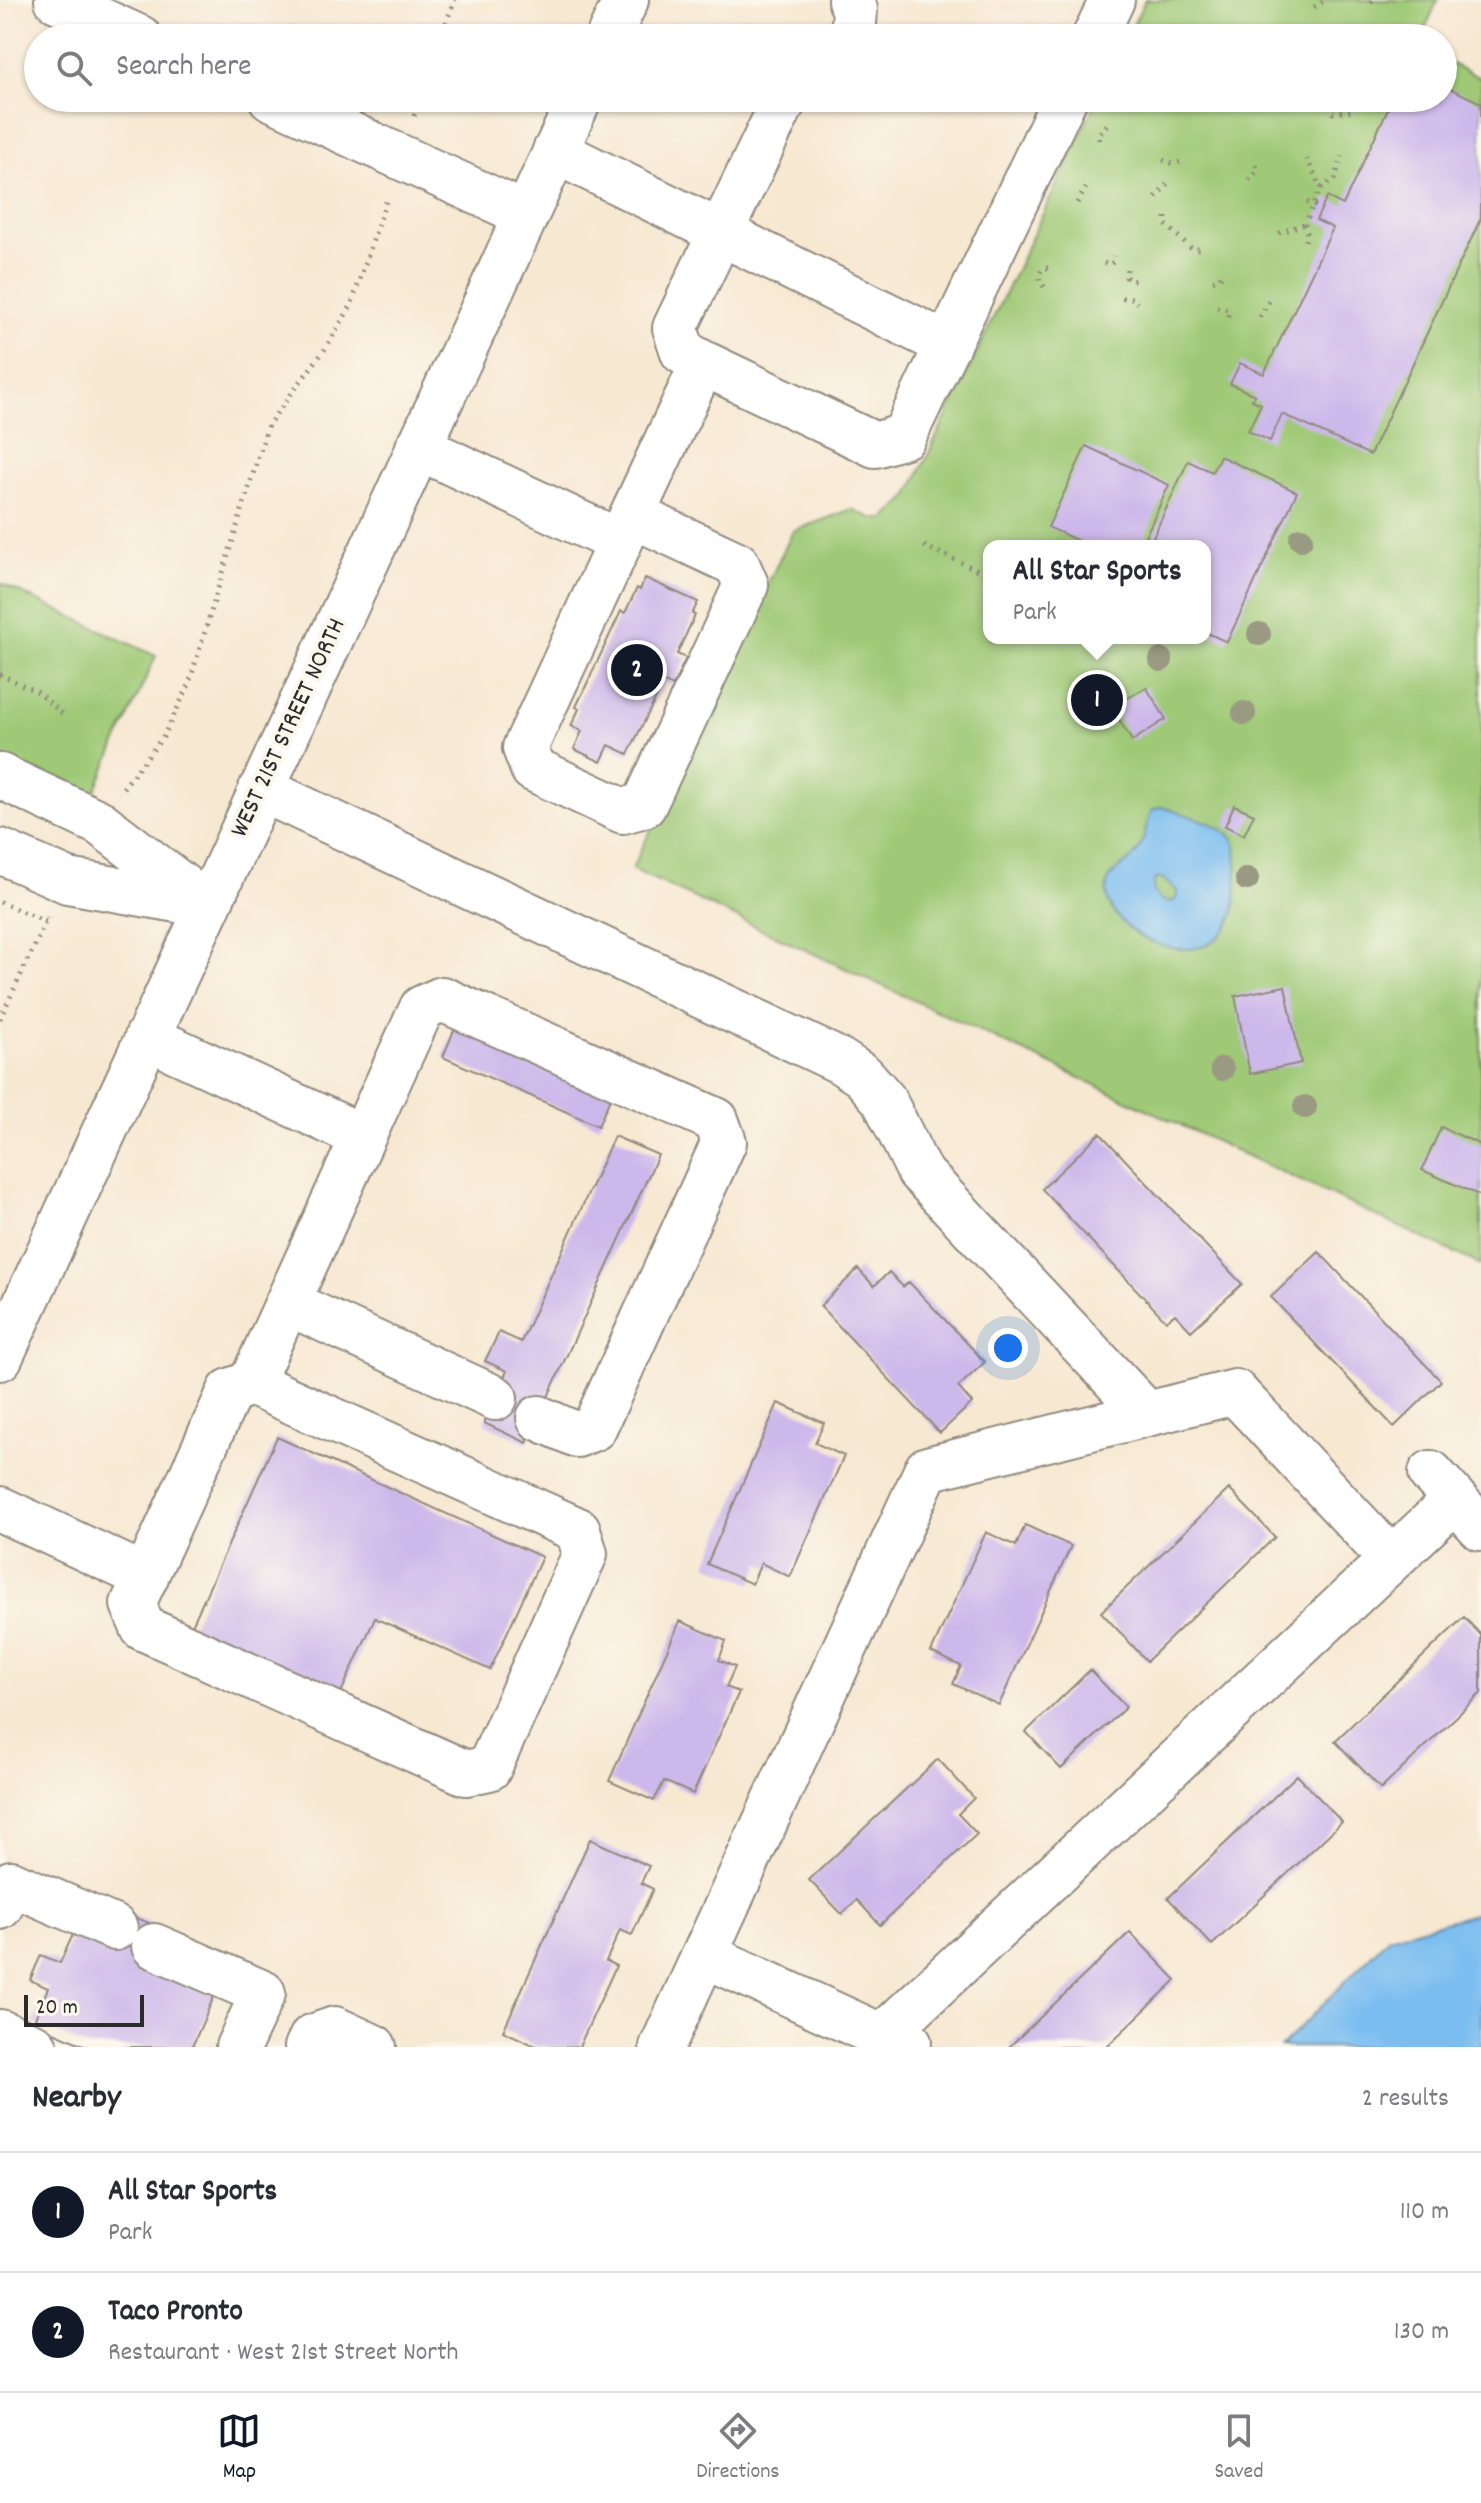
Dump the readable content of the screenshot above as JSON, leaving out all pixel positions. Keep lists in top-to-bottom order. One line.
{"streets":{"main road":["WEST 21ST STREET NORTH"]},"scale_bar":"20 m","page":{"search":"Search here","popup":["All Star Sports","Park"],"pins":["2","1"],"scale":"20 m","heading":["Nearby","2 results"],"list":[{"mark":"1","name":"All Star Sports","note":"Park","value":"110 m"},{"mark":"2","name":"Taco Pronto","note":"Restaurant · West 21st Street North","value":"130 m"}],"nav":["Map","Directions","Saved"]}}
